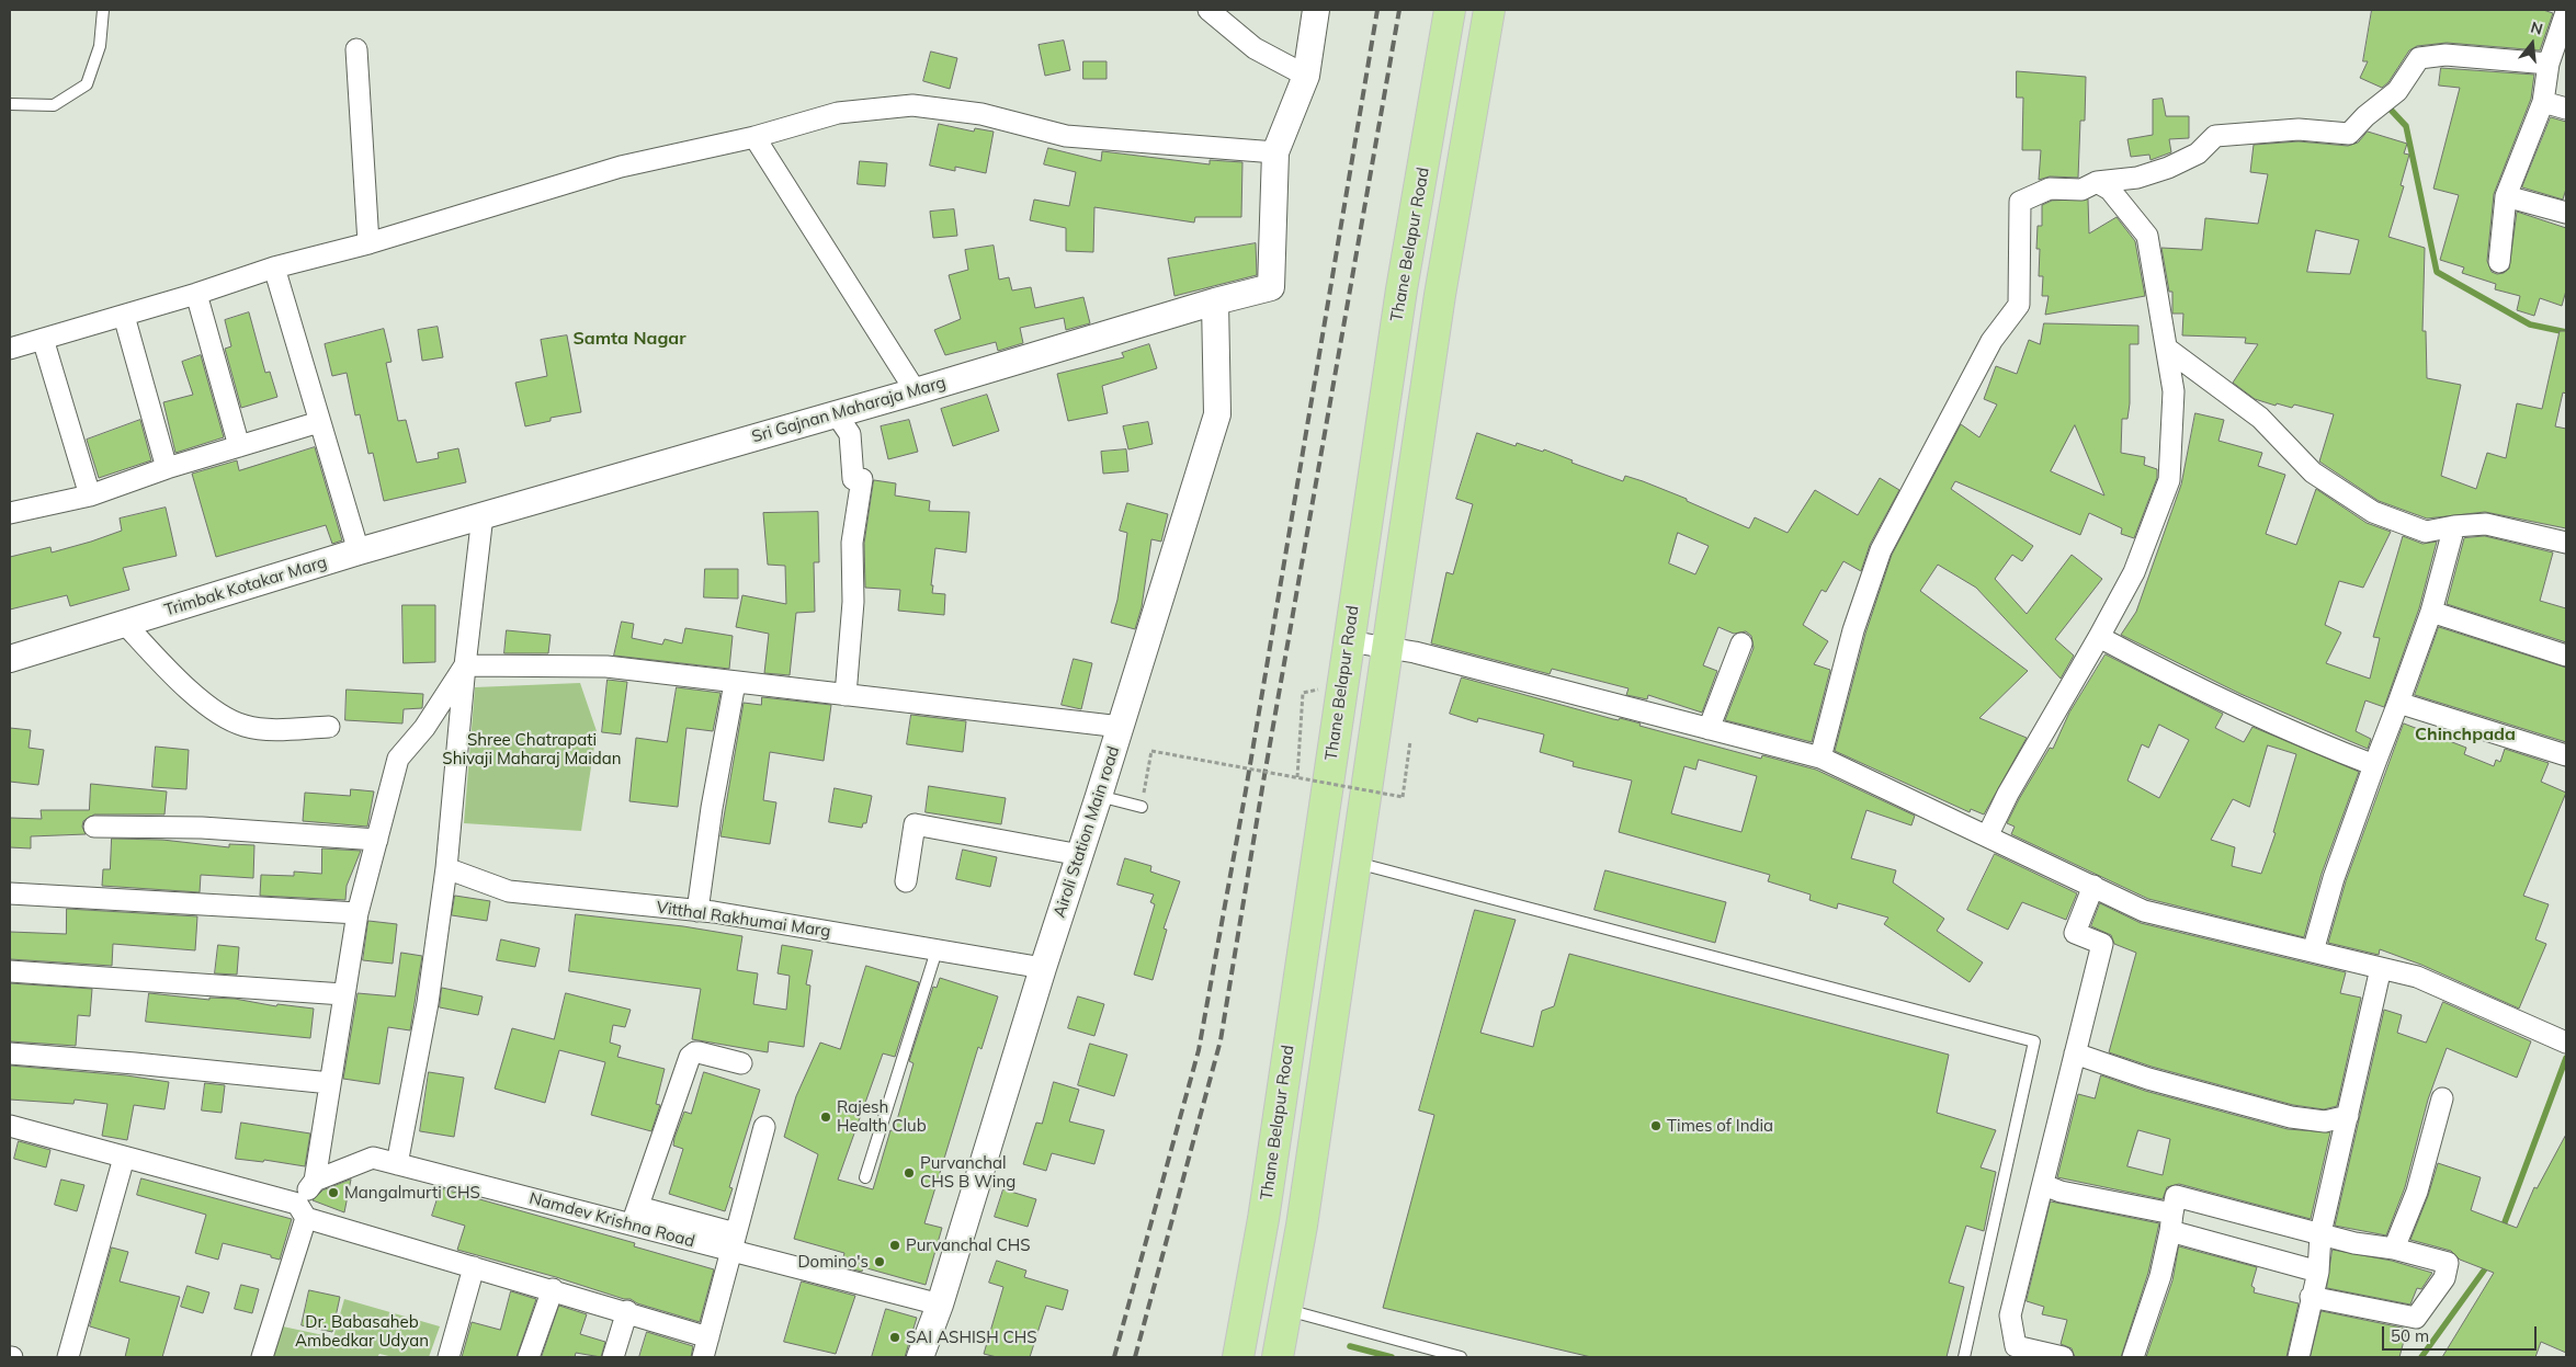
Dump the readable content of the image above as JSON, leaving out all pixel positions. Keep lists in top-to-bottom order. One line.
{"streets":{"main road":["Thane Belapur Road"],"street":["Sri Gajnan Maharaja Marg","Trimbak Kotakar Marg","Airoli Station Main road","Vitthal Rakhumai Marg","Namdev Krishna Road"]},"crossings":[["Sri Gajnan Maharaja Marg","Trimbak Kotakar Marg"],["Sri Gajnan Maharaja Marg","Airoli Station Main road"],["Airoli Station Main road","Vitthal Rakhumai Marg"],["Airoli Station Main road","Namdev Krishna Road"]],"districts":["Samta Nagar","Chinchpada"],"parks":["Shree Chatrapati Shivaji Maharaj Maidan","Dr. Babasaheb Ambedkar Udyan"],"places":["Rajesh Health Club","Times of India","Purvanchal CHS B Wing","Mangalmurti CHS","Purvanchal CHS","Domino's","SAI ASHISH CHS"],"scale_bar":"50 m","north":"top"}
